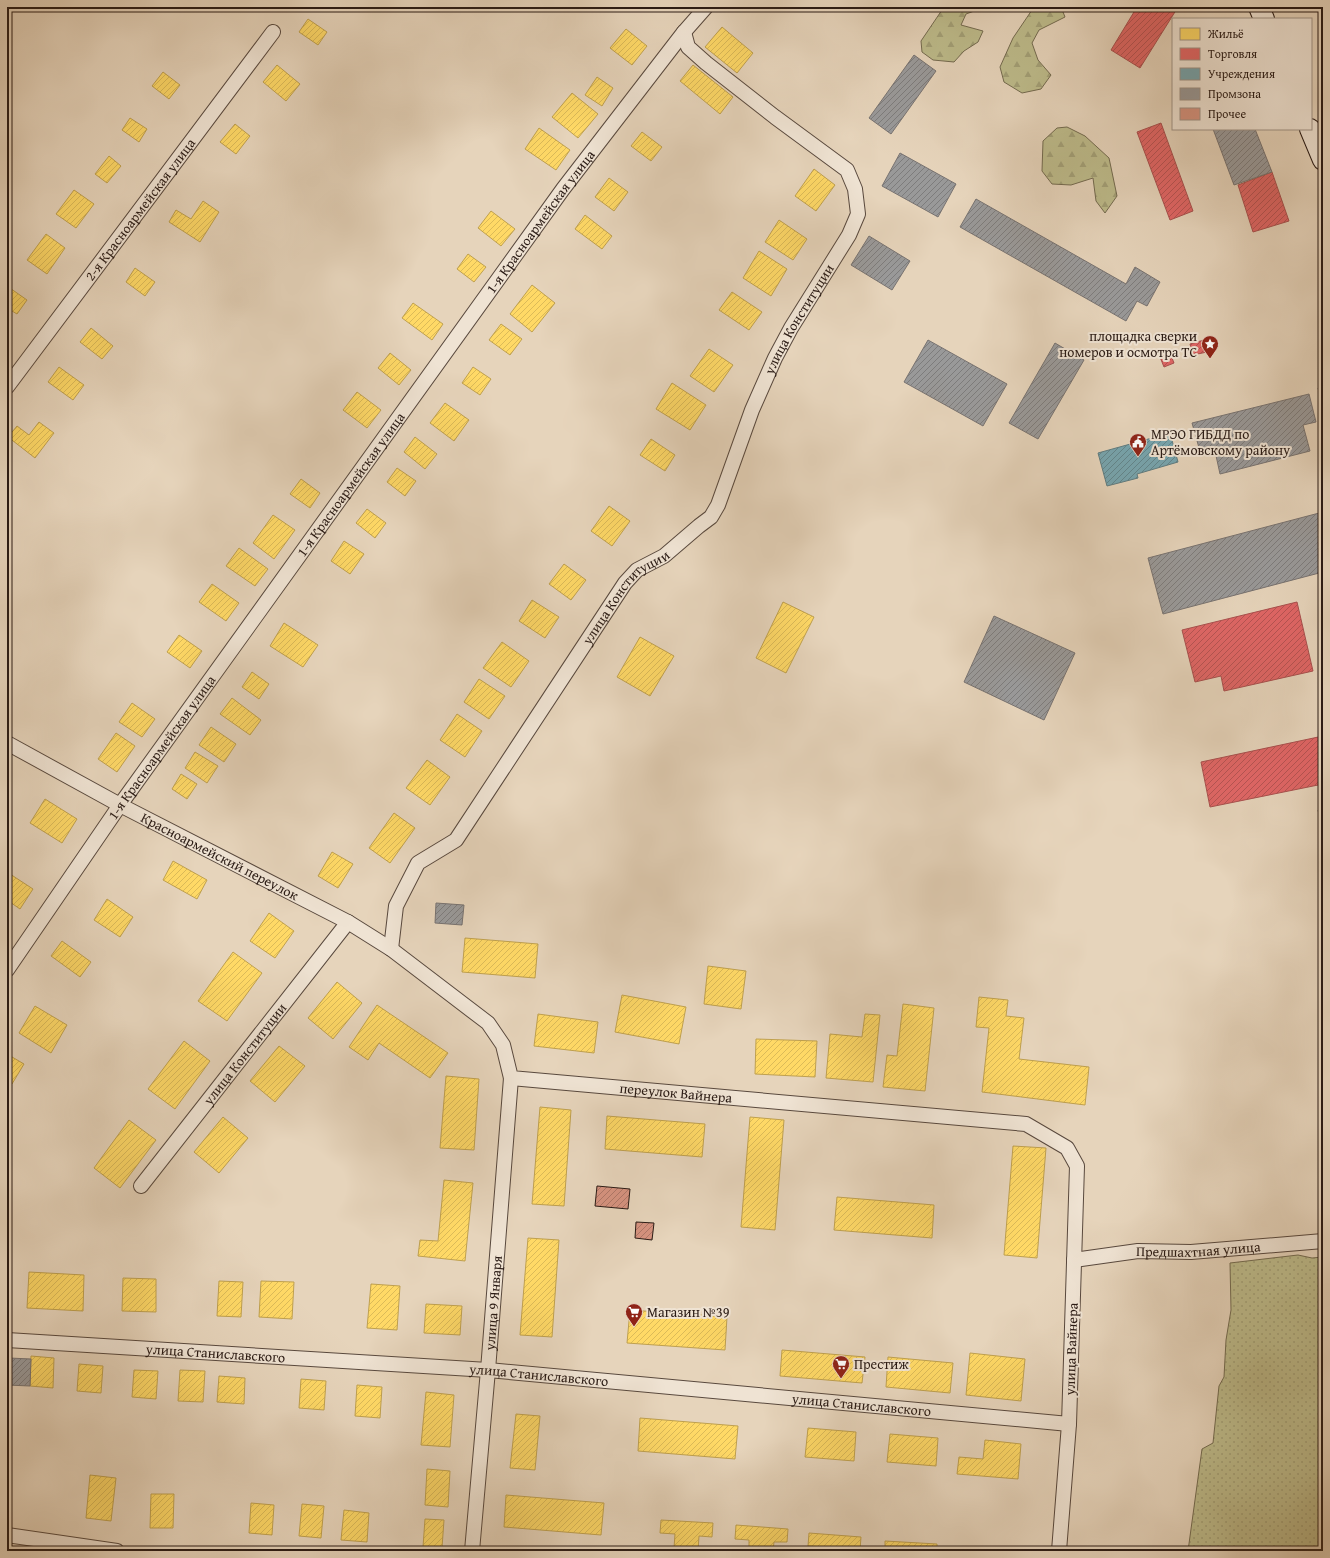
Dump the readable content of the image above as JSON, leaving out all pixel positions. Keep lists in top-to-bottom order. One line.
{"streets":{"street":["2-я Красноармейская улица","1-я Красноармейская улица","улица Конституции","Красноармейский переулок","переулок Вайнера","Предшахтная улица","улица 9 Января","улица Вайнера","улица Станиславского"]},"crossings":[["1-я Красноармейская улица","улица Конституции"],["1-я Красноармейская улица","Красноармейский переулок"],["улица Конституции","Красноармейский переулок"],["переулок Вайнера","улица 9 Января"],["переулок Вайнера","улица Вайнера"],["Предшахтная улица","улица Вайнера"],["улица 9 Января","улица Станиславского"],["улица Вайнера","улица Станиславского"]],"places":{"place":["площадка сверки номеров и осмотра ТС"],"public building":["МРЭО ГИБДД по Артёмовскому району"],"supermarket":["Магазин №39","Престиж"]},"legend":["Жильё","Торговля","Учреждения","Промзона","Прочее"]}
